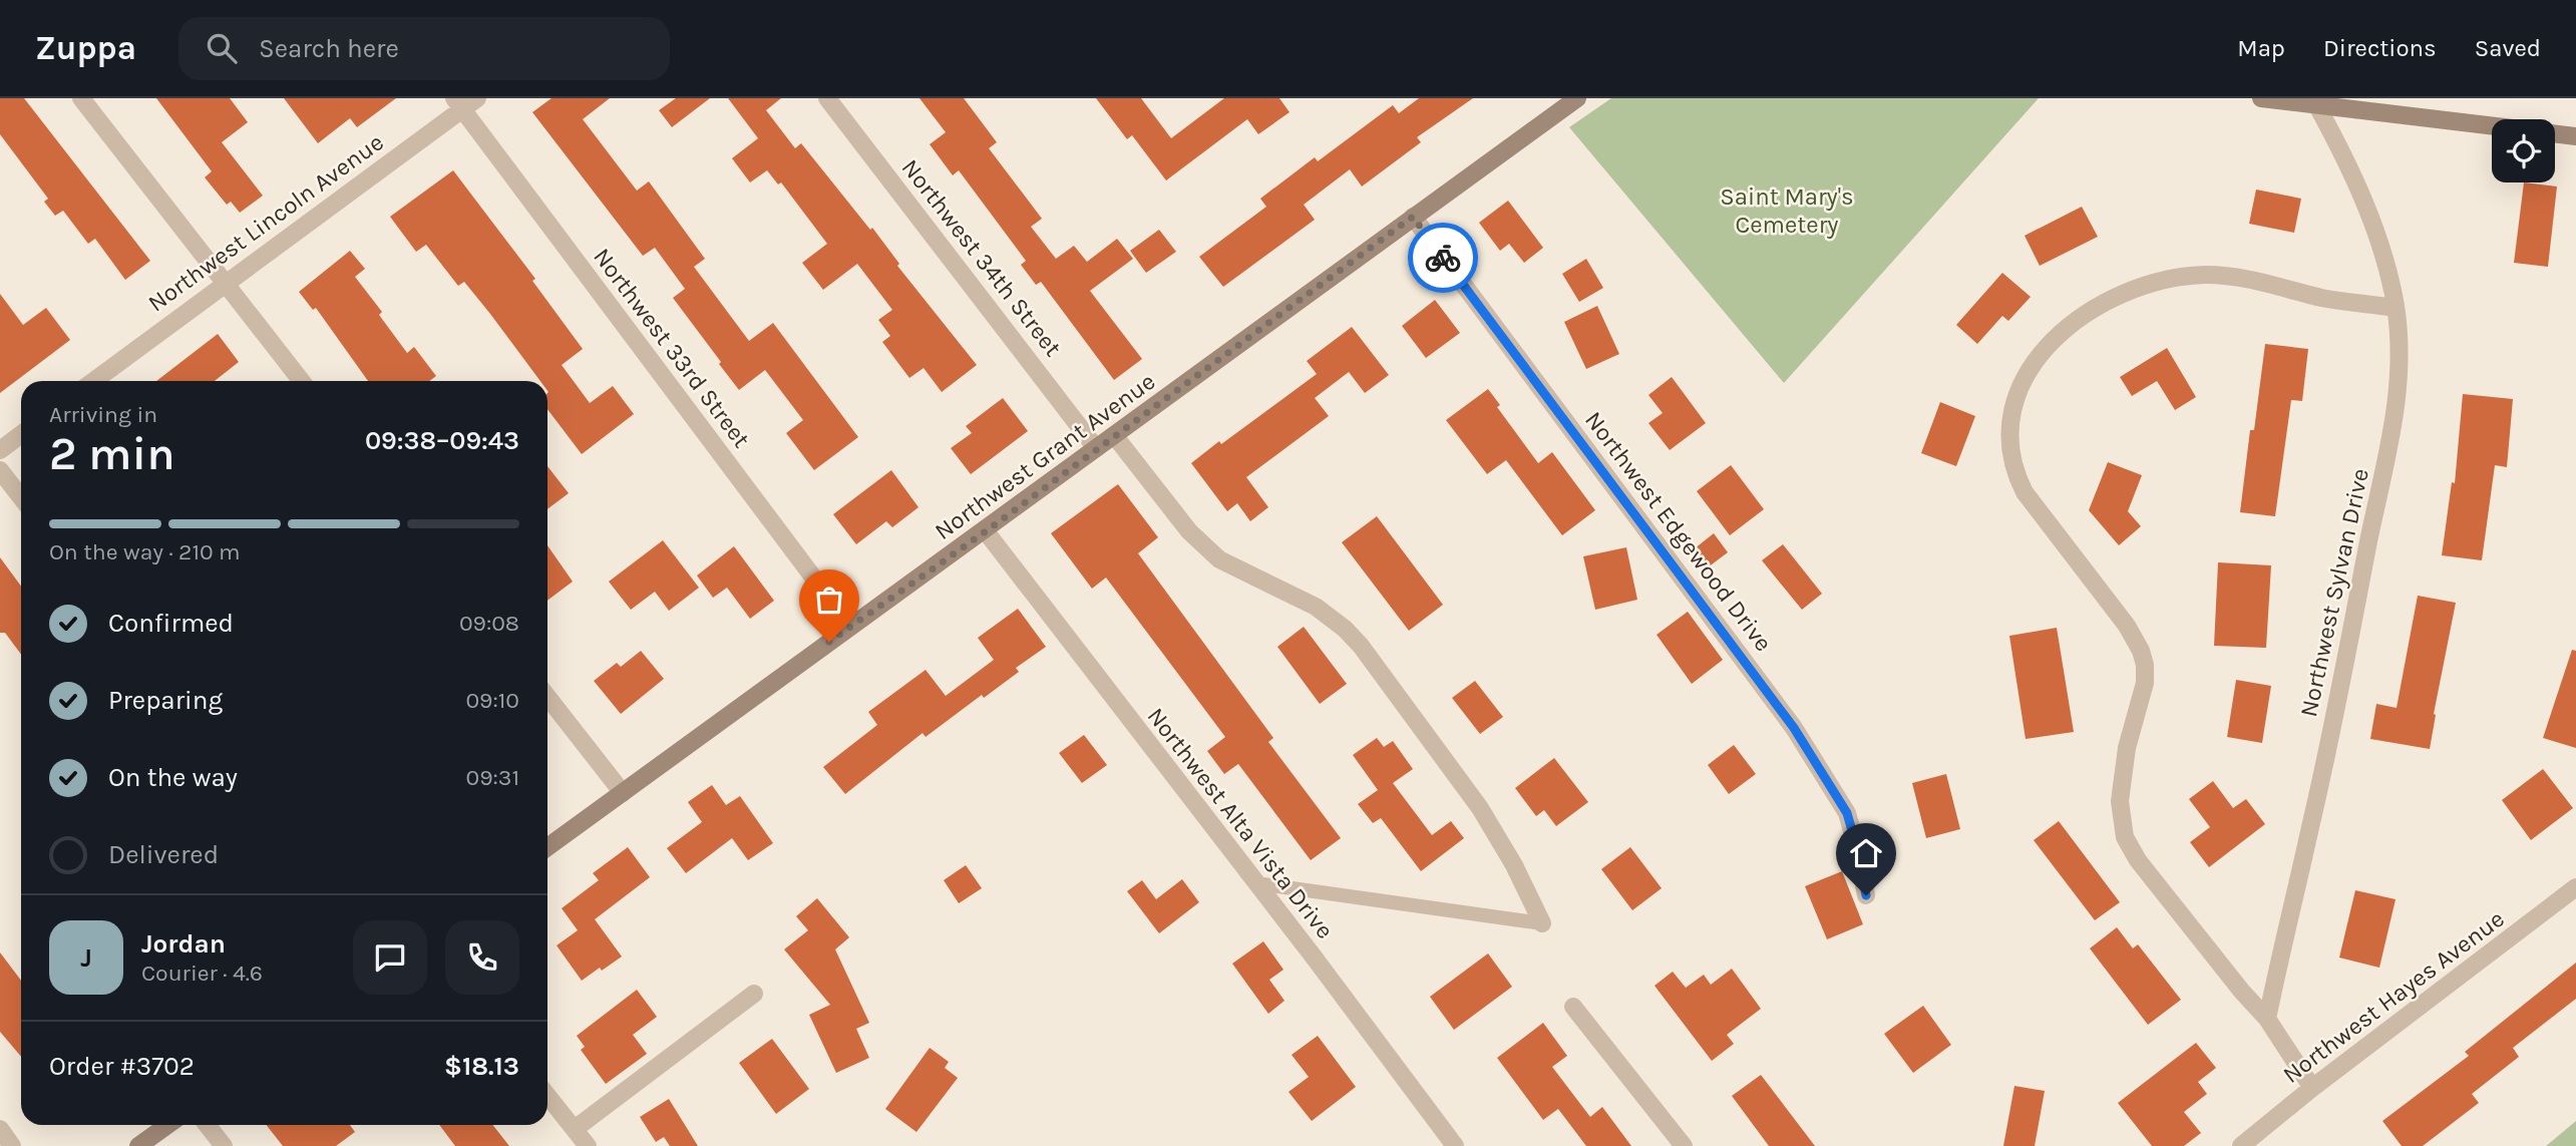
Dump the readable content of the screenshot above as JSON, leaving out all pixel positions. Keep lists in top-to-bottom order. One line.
{"streets":{"street":["Northwest Lincoln Avenue","Northwest 34th Street","Northwest 33rd Street","Northwest Grant Avenue","Northwest Edgewood Drive","Northwest Sylvan Drive","Northwest Alta Vista Drive","Northwest Hayes Avenue"]},"crossings":[["Northwest Lincoln Avenue","Northwest 33rd Street"],["Northwest 34th Street","Northwest Grant Avenue"],["Northwest 33rd Street","Northwest Grant Avenue"],["Northwest Grant Avenue","Northwest Edgewood Drive"],["Northwest Grant Avenue","Northwest Alta Vista Drive"]],"parks":["Saint Mary's Cemetery"],"page":{"header":"Zuppa","search":"Search here","nav":["Map","Directions","Saved"],"heading":["2 min","Arriving in","09:38–09:43"],"panel":["Jordan","Courier · 4.6","Order #3702","$18.13"],"bar":"On the way · 210 m","list":[["Confirmed","09:08"],["Preparing","09:10"],["On the way","09:31"],"Delivered"],"round":"J"}}
